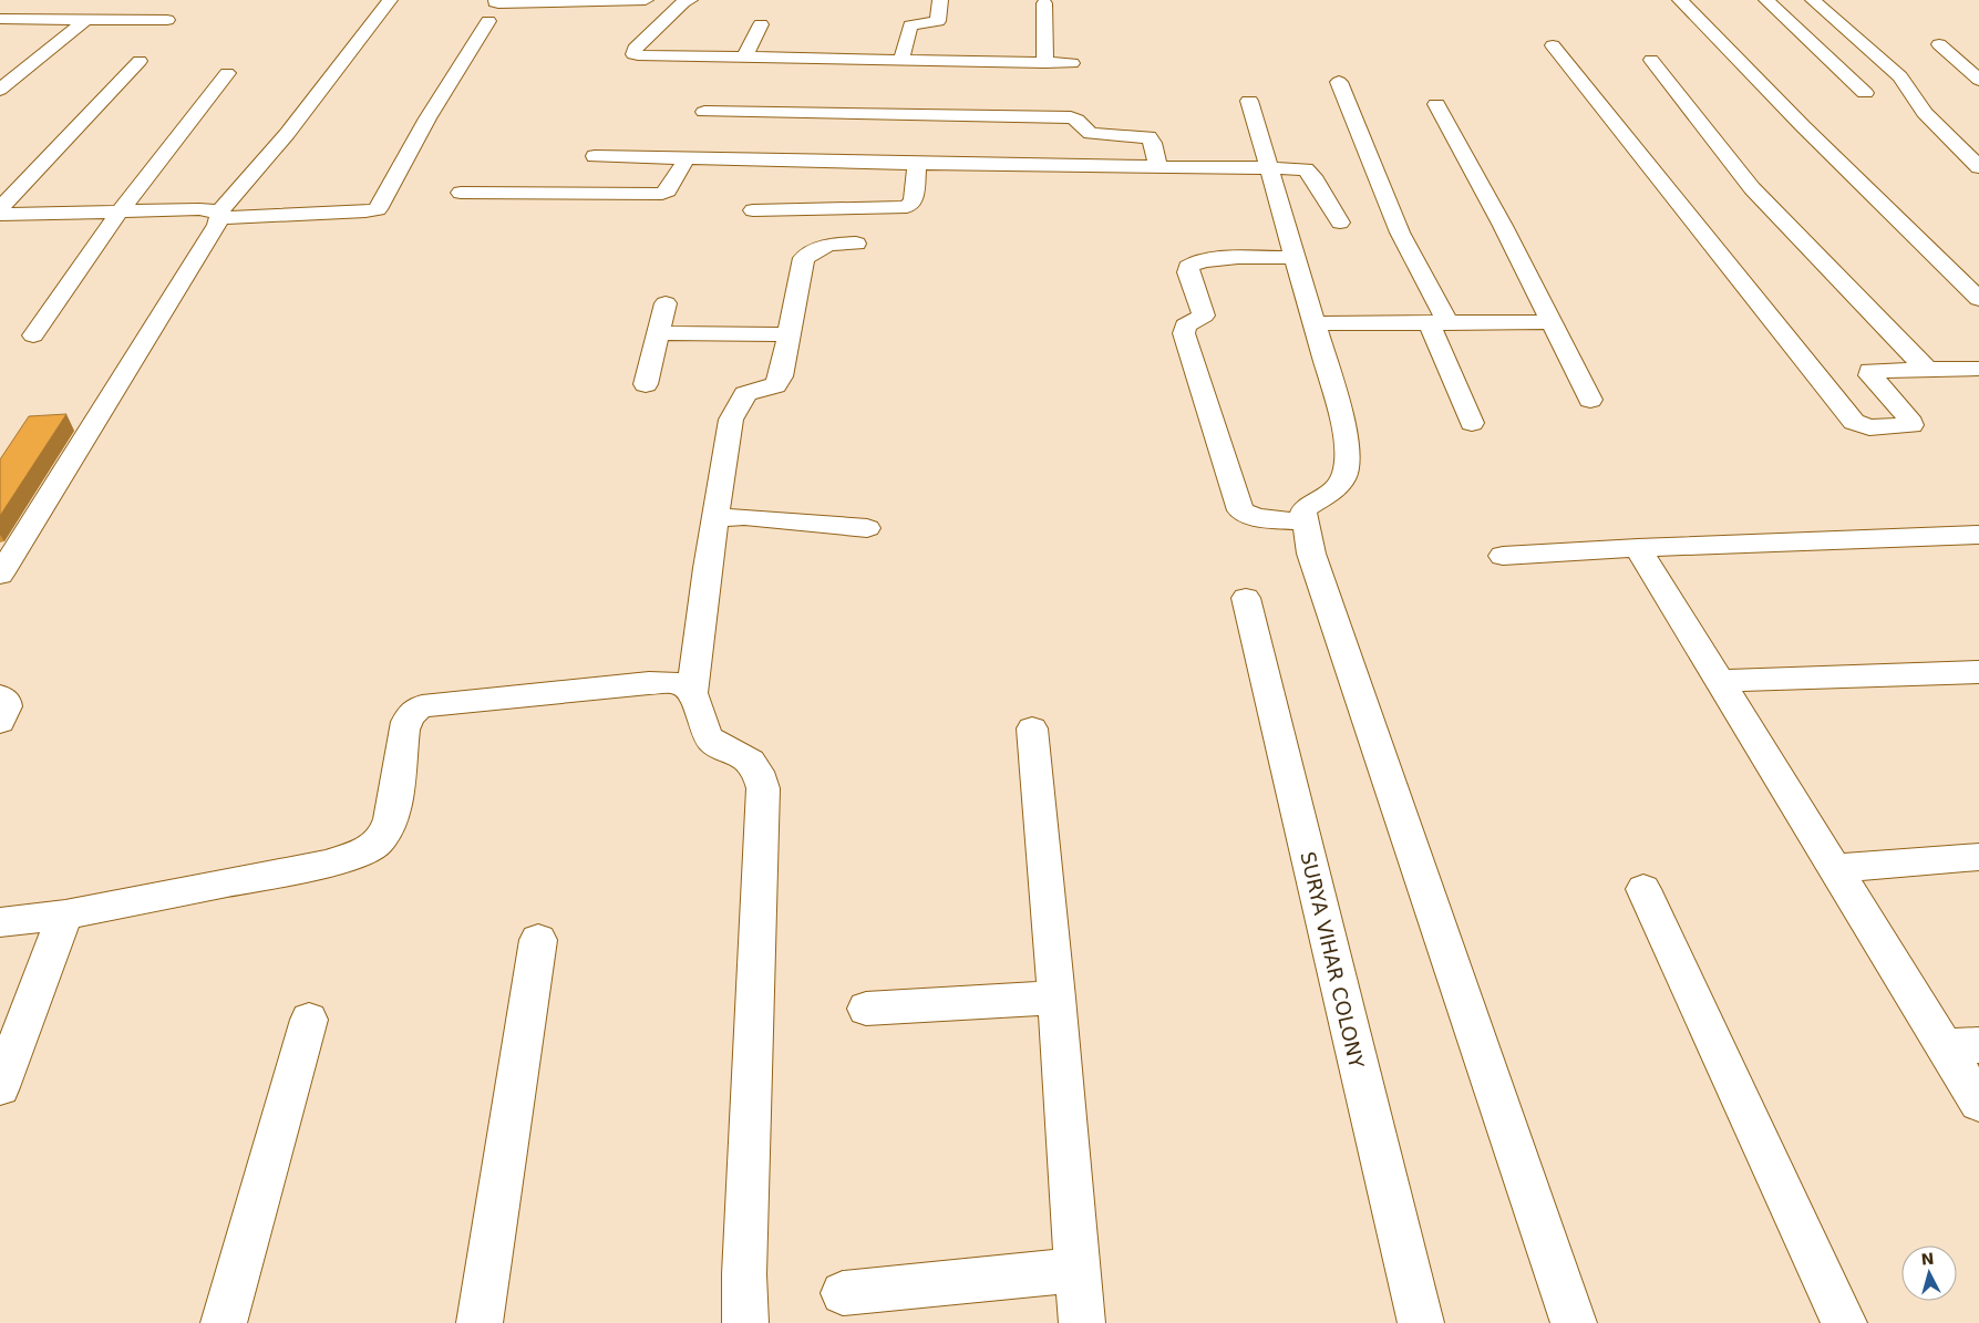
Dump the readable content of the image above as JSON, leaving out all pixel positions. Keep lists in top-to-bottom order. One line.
{"streets":{"street":["SURYA VIHAR COLONY"]},"north":"top"}
